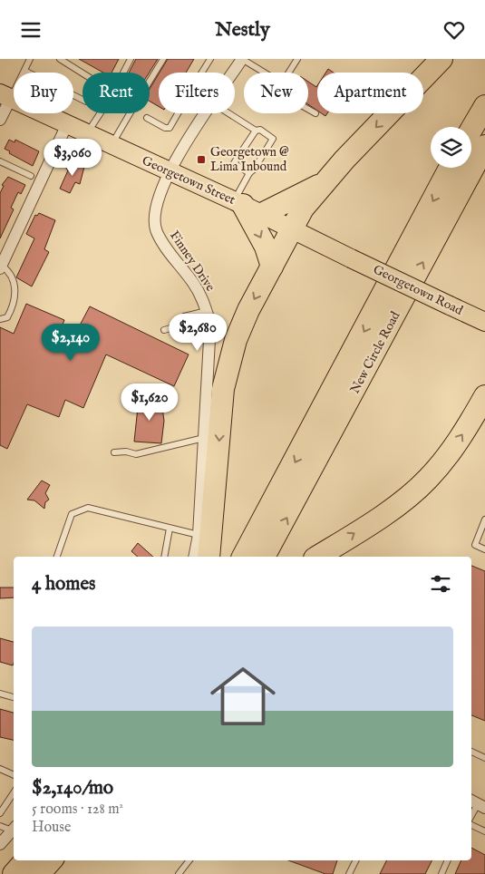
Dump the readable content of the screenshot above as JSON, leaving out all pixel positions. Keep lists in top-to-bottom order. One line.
{"streets":{"highway":["New Circle Road"],"main road":["Georgetown Street","Georgetown Road"],"street":["Finney Drive"]},"crossings":[["Georgetown Street","Finney Drive"],["Georgetown Street","Georgetown Road"]],"places":{"transit":["Georgetown @ Lima Inbound"]},"page":{"header":"Nestly","chip":["Buy","Rent","Filters","New","Apartment"],"price":["$3,060","$2,680","$2,140","$1,620"],"heading":"4 homes","list":[{"name":"$2,140/mo","note":"5 rooms · 128 m² · House"}]}}
